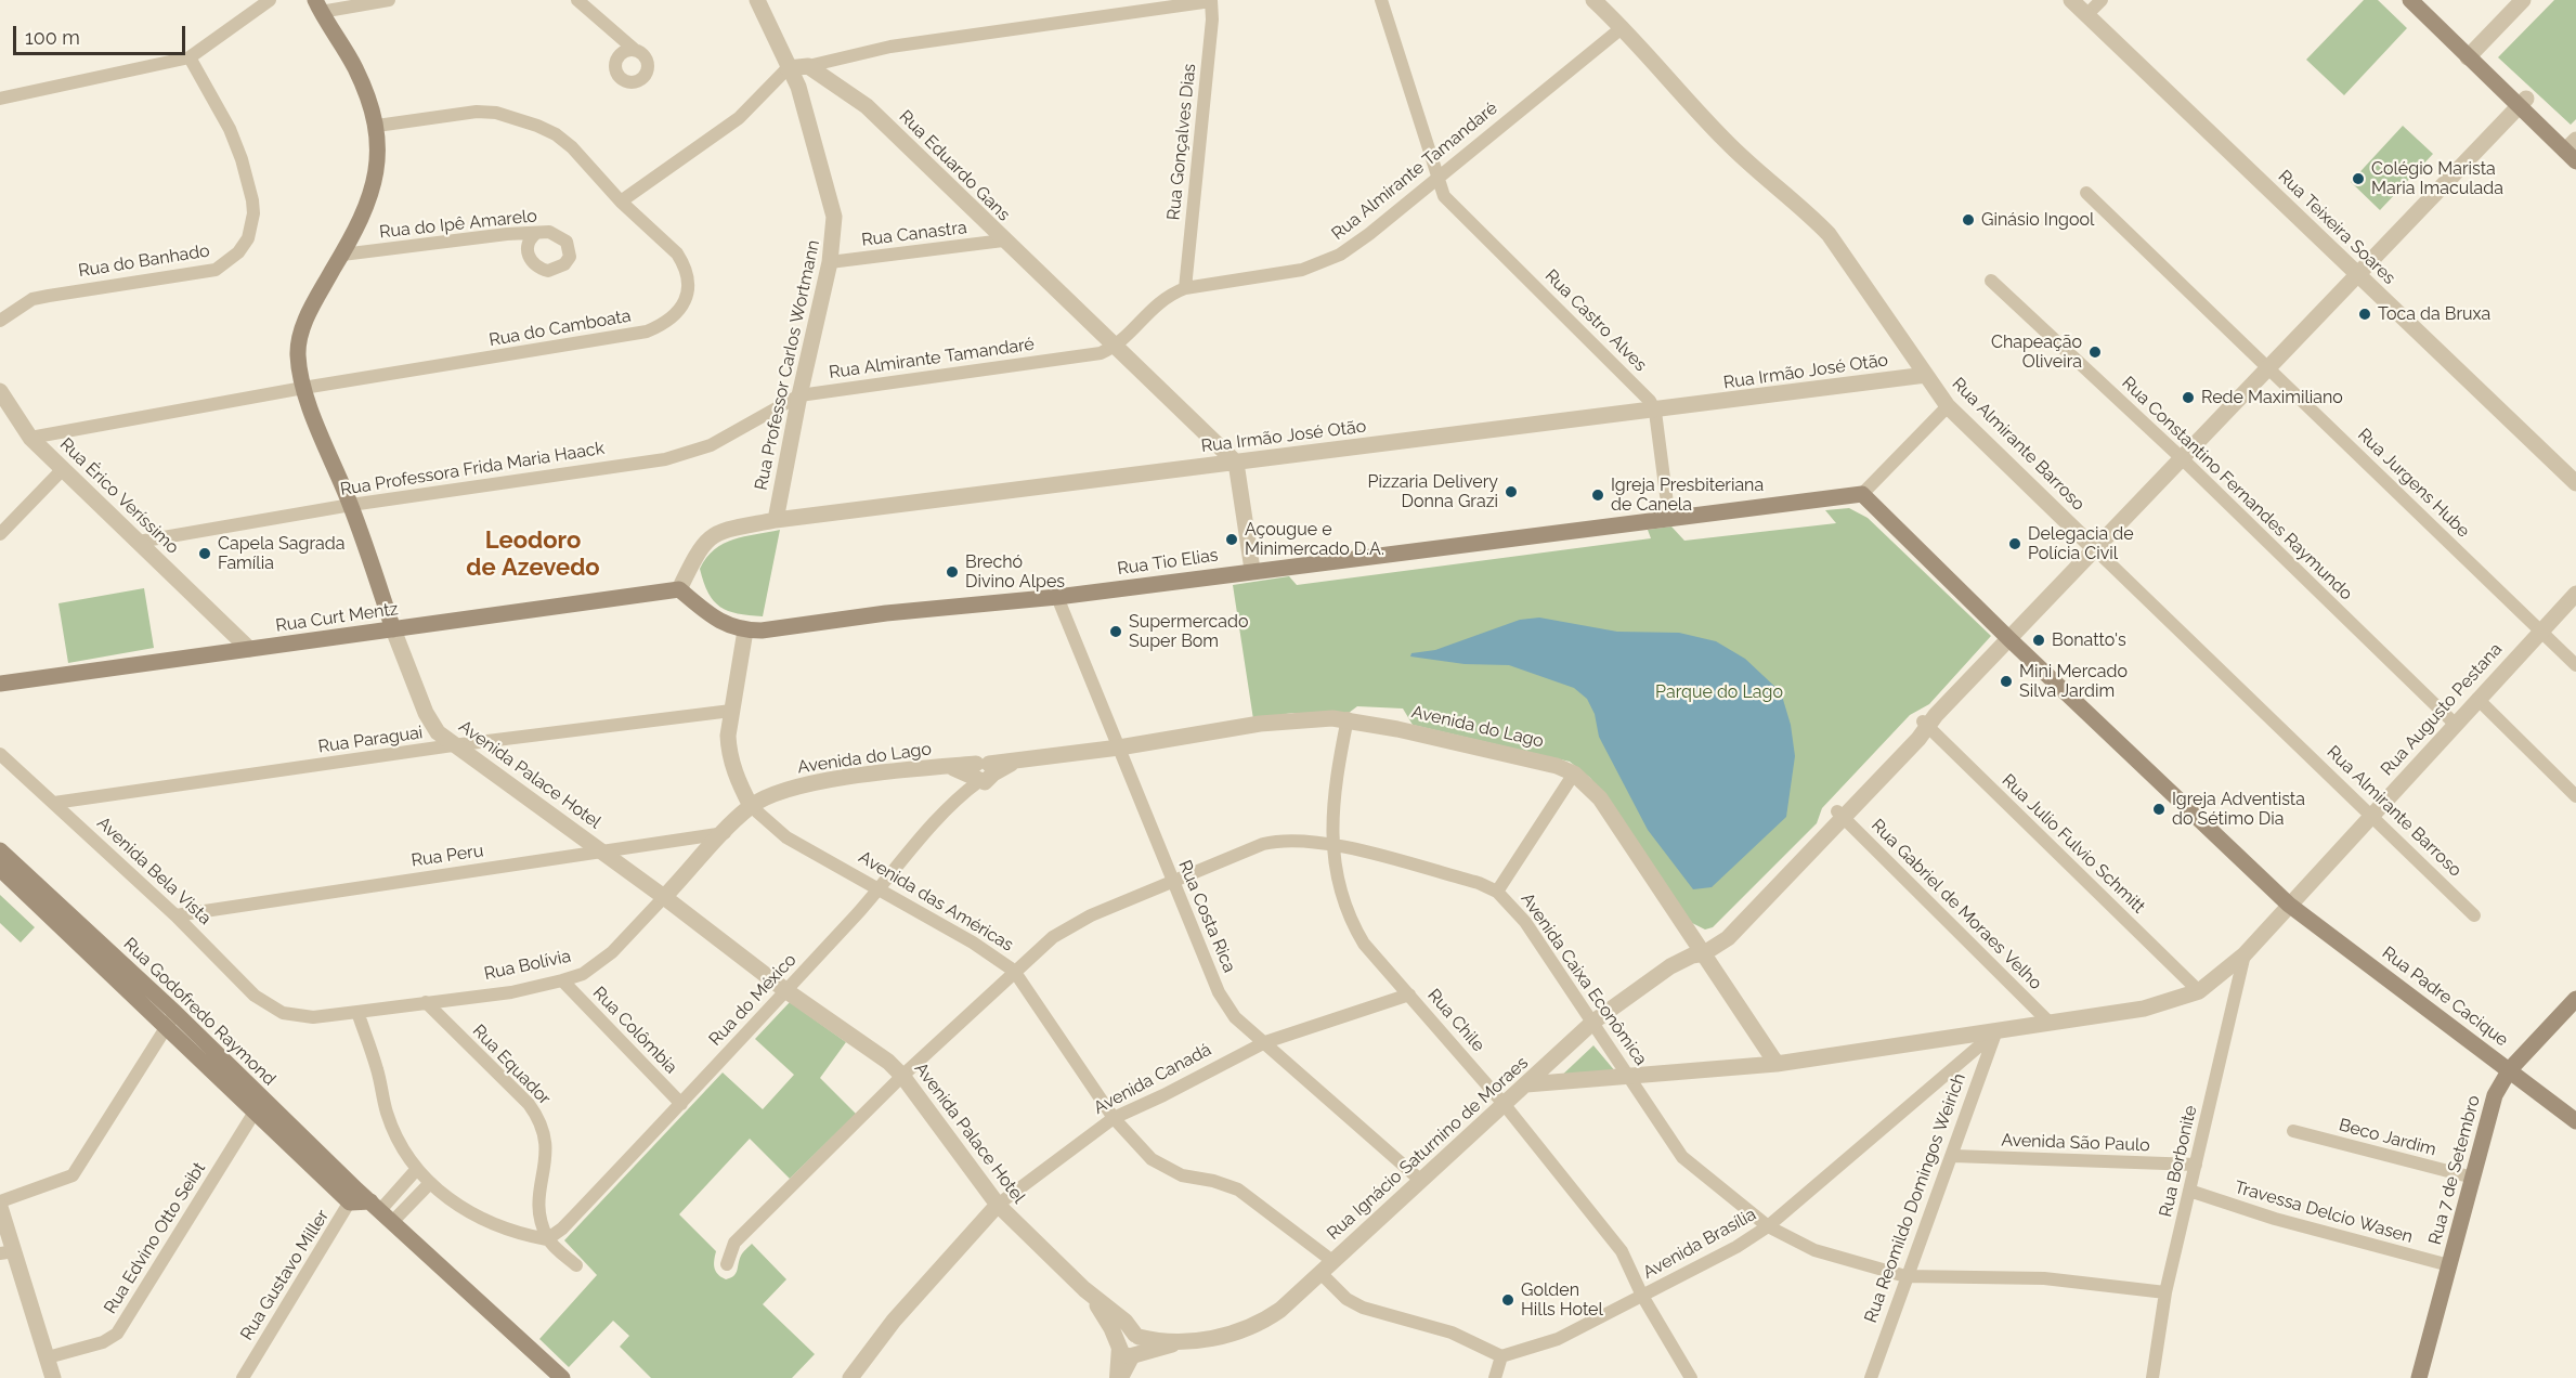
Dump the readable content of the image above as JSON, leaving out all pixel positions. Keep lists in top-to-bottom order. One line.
{"streets":{"main road":["Rua Tio Elias","Rua Curt Mentz","Avenida Palace Hotel","Rua Padre Cacique","Rua Godofredo Raymond","Rua 7 de Setembro"],"street":["Rua Gonçalves Dias","Rua Eduardo Gans","Rua Almirante Tamandaré","Rua do Ipê Amarelo","Rua Teixeira Soares","Rua Canastra","Rua do Banhado","Rua Castro Alves","Rua do Camboata","Rua Professor Carlos Wortmann","Rua Irmão José Otão","Rua Almirante Barroso","Rua Professora Frida Maria Haack","Rua Jurgens Hube","Rua Constantino Fernandes Raymundo","Rua Érico Veríssimo","Rua Augusto Pestana","Avenida do Lago","Rua Paraguai","Rua Julio Fulvio Schmitt","Rua Peru","Avenida Bela Vista","Avenida das Américas","Rua Gabriel de Moraes Velho","Rua Costa Rica","Rua Bolívia","Avenida Caixa Econômica","Rua do México","Rua Chile","Rua Colômbia","Rua Equador","Avenida Canadá","Beco Jardim","Avenida São Paulo","Rua Ignácio Saturnino de Moraes","Rua Borbonite","Rua Reomildo Domingos Weirich","Travessa Delcio Wasen","Rua Edvino Otto Seibt","Avenida Brasília","Rua Gustavo Miller"]},"crossings":[["Rua Gonçalves Dias","Rua Almirante Tamandaré"],["Rua Eduardo Gans","Rua Almirante Tamandaré"],["Rua Eduardo Gans","Rua Canastra"],["Rua Eduardo Gans","Rua Irmão José Otão"],["Rua Almirante Tamandaré","Rua Castro Alves"],["Rua Almirante Tamandaré","Rua Professor Carlos Wortmann"],["Rua Almirante Tamandaré","Rua Almirante Barroso"],["Rua Almirante Tamandaré","Rua Professora Frida Maria Haack"],["Rua do Ipê Amarelo","Avenida Palace Hotel"],["Rua Teixeira Soares","Rua Ignácio Saturnino de Moraes"],["Rua Canastra","Rua Professor Carlos Wortmann"],["Rua Castro Alves","Rua Irmão José Otão"],["Rua do Camboata","Rua Érico Veríssimo"],["Rua do Camboata","Avenida Palace Hotel"],["Rua Professor Carlos Wortmann","Rua Irmão José Otão"],["Rua Professor Carlos Wortmann","Rua Professora Frida Maria Haack"],["Rua Irmão José Otão","Rua Almirante Barroso"],["Rua Irmão José Otão","Rua Tio Elias"],["Rua Irmão José Otão","Rua Curt Mentz"],["Rua Almirante Barroso","Rua Augusto Pestana"],["Rua Almirante Barroso","Rua Ignácio Saturnino de Moraes"],["Rua Professora Frida Maria Haack","Rua Érico Veríssimo"],["Rua Professora Frida Maria Haack","Avenida Palace Hotel"],["Rua Jurgens Hube","Rua Augusto Pestana"],["Rua Jurgens Hube","Rua Ignácio Saturnino de Moraes"],["Rua Constantino Fernandes Raymundo","Rua Augusto Pestana"],["Rua Constantino Fernandes Raymundo","Rua Ignácio Saturnino de Moraes"],["Rua Érico Veríssimo","Rua Curt Mentz"],["Rua Tio Elias","Rua Curt Mentz"],["Rua Tio Elias","Avenida das Américas"],["Rua Tio Elias","Rua Costa Rica"],["Rua Tio Elias","Rua Padre Cacique"],["Rua Curt Mentz","Avenida Palace Hotel"],["Rua Augusto Pestana","Rua Julio Fulvio Schmitt"],["Rua Augusto Pestana","Rua Padre Cacique"],["Rua Augusto Pestana","Rua Borbonite"],["Avenida do Lago","Avenida das Américas"],["Avenida do Lago","Rua Costa Rica"],["Avenida do Lago","Rua Bolívia"],["Avenida do Lago","Rua do México"],["Avenida do Lago","Rua Chile"],["Avenida do Lago","Rua Ignácio Saturnino de Moraes"],["Rua Paraguai","Avenida Palace Hotel"],["Rua Paraguai","Avenida Bela Vista"],["Rua Paraguai","Avenida das Américas"],["Avenida Palace Hotel","Rua Peru"],["Avenida Palace Hotel","Rua Bolívia"],["Avenida Palace Hotel","Avenida Caixa Econômica"],["Avenida Palace Hotel","Rua do México"],["Avenida Palace Hotel","Avenida Canadá"],["Avenida Palace Hotel","Rua Ignácio Saturnino de Moraes"],["Rua Julio Fulvio Schmitt","Rua Ignácio Saturnino de Moraes"],["Rua Peru","Avenida Bela Vista"],["Rua Peru","Rua Bolívia"],["Avenida Bela Vista","Rua Bolívia"],["Avenida das Américas","Rua Bolívia"],["Avenida das Américas","Avenida Caixa Econômica"],["Avenida das Américas","Rua do México"],["Avenida das Américas","Avenida Canadá"],["Avenida das Américas","Rua Ignácio Saturnino de Moraes"],["Rua Gabriel de Moraes Velho","Rua Ignácio Saturnino de Moraes"],["Rua Costa Rica","Avenida Caixa Econômica"],["Rua Costa Rica","Avenida Canadá"],["Rua Costa Rica","Rua Ignácio Saturnino de Moraes"],["Rua Bolívia","Rua Colômbia"],["Rua Bolívia","Rua Equador"],["Avenida Caixa Econômica","Rua Chile"],["Avenida Caixa Econômica","Rua Ignácio Saturnino de Moraes"],["Avenida Caixa Econômica","Rua Borbonite"],["Avenida Caixa Econômica","Rua Reomildo Domingos Weirich"],["Avenida Caixa Econômica","Avenida Brasília"],["Rua Padre Cacique","Rua Ignácio Saturnino de Moraes"],["Rua Padre Cacique","Rua 7 de Setembro"],["Rua do México","Rua Colômbia"],["Rua do México","Rua Equador"],["Rua Godofredo Raymond","Rua Edvino Otto Seibt"],["Rua Godofredo Raymond","Rua Gustavo Miller"],["Rua Chile","Avenida Canadá"],["Rua Chile","Rua Ignácio Saturnino de Moraes"],["Rua Chile","Avenida Brasília"],["Beco Jardim","Rua 7 de Setembro"],["Avenida São Paulo","Rua Borbonite"],["Avenida São Paulo","Rua Reomildo Domingos Weirich"],["Rua Borbonite","Travessa Delcio Wasen"],["Rua 7 de Setembro","Travessa Delcio Wasen"],["Rua Reomildo Domingos Weirich","Avenida Brasília"]],"districts":["Leodoro de Azevedo"],"parks":["Parque do Lago"],"places":["Colégio Marista Maria Imaculada","Ginásio Ingool","Toca da Bruxa","Chapeação Oliveira","Rede Maximiliano","Pizzaria Delivery Donna Grazi","Igreja Presbiteriana de Canela","Açougue e Minimercado D.A.","Delegacia de Polícia Civil","Capela Sagrada Família","Brechó Divino Alpes","Supermercado Super Bom","Bonatto's","Mini Mercado Silva Jardim","Igreja Adventista do Sétimo Dia","Golden Hills Hotel"],"scale_bar":"100 m"}
